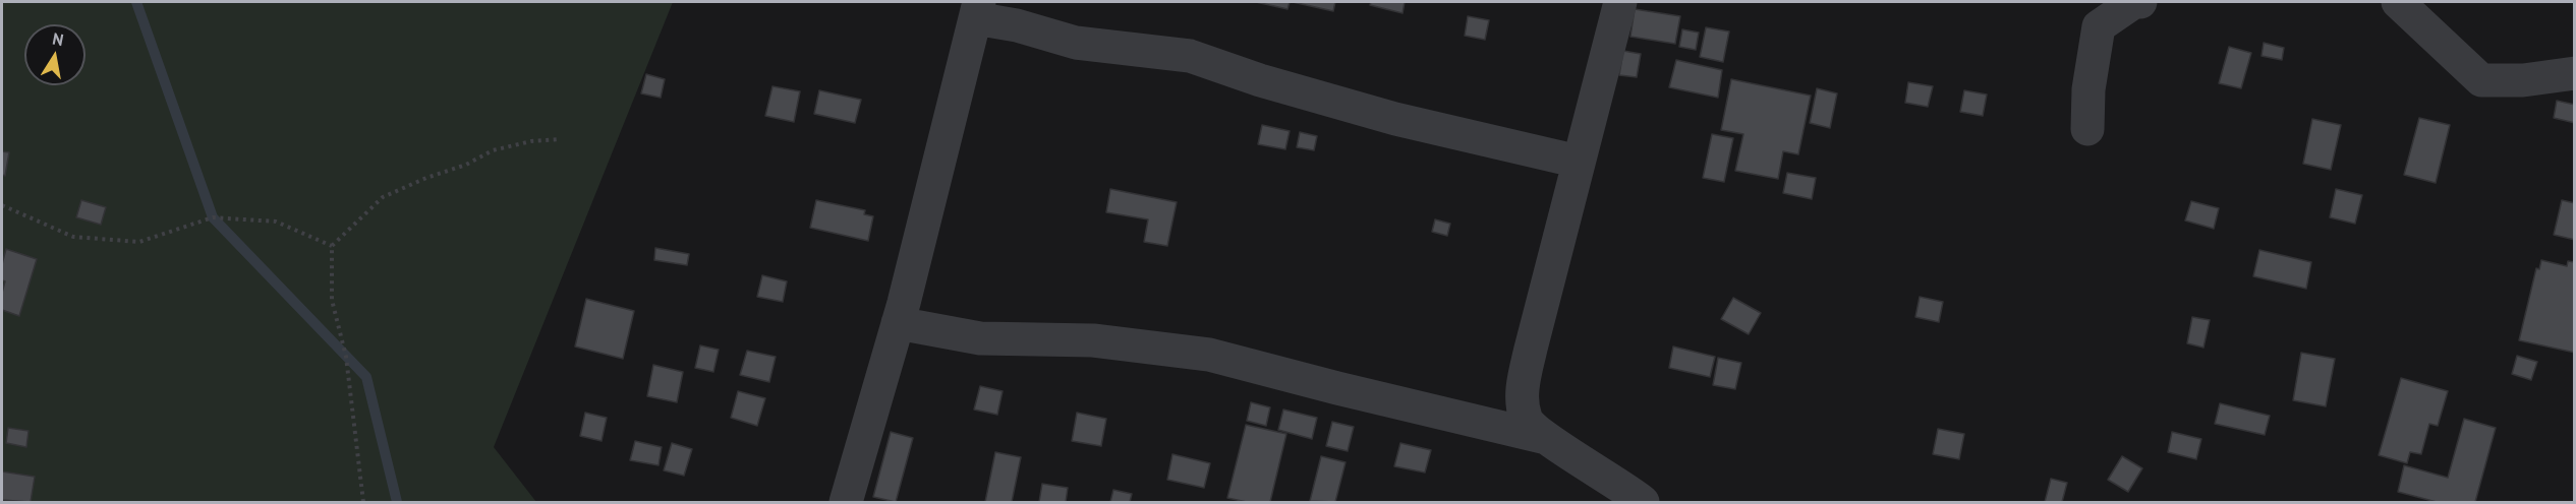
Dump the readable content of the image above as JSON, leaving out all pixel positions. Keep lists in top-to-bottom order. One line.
{"north":"top"}
